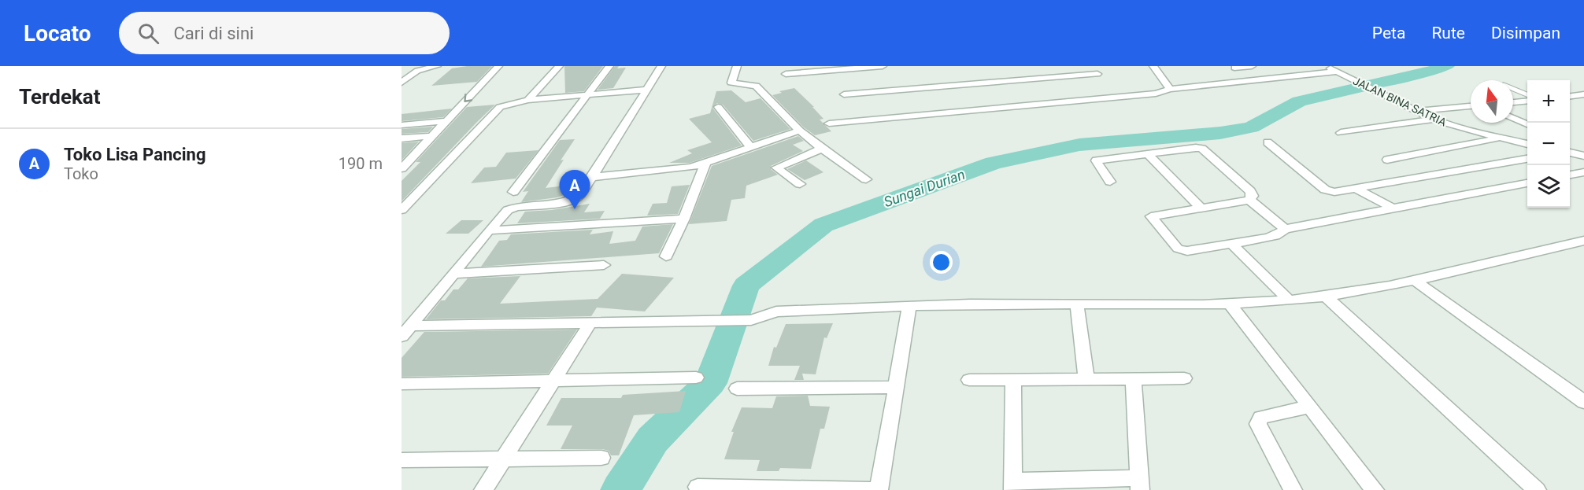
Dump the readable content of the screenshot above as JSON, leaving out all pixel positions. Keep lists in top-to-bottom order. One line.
{"streets":{"street":["JALAN BINA SATRIA"]},"water":["Sungai Durian"],"north":"top","page":{"header":"Locato","search":"Cari di sini","nav":["Peta","Rute","Disimpan"],"heading":"Terdekat","map_buttons":["+","−"],"list":[{"mark":"A","name":"Toko Lisa Pancing","note":"Toko","value":"190 m"}],"pins":"A"}}
